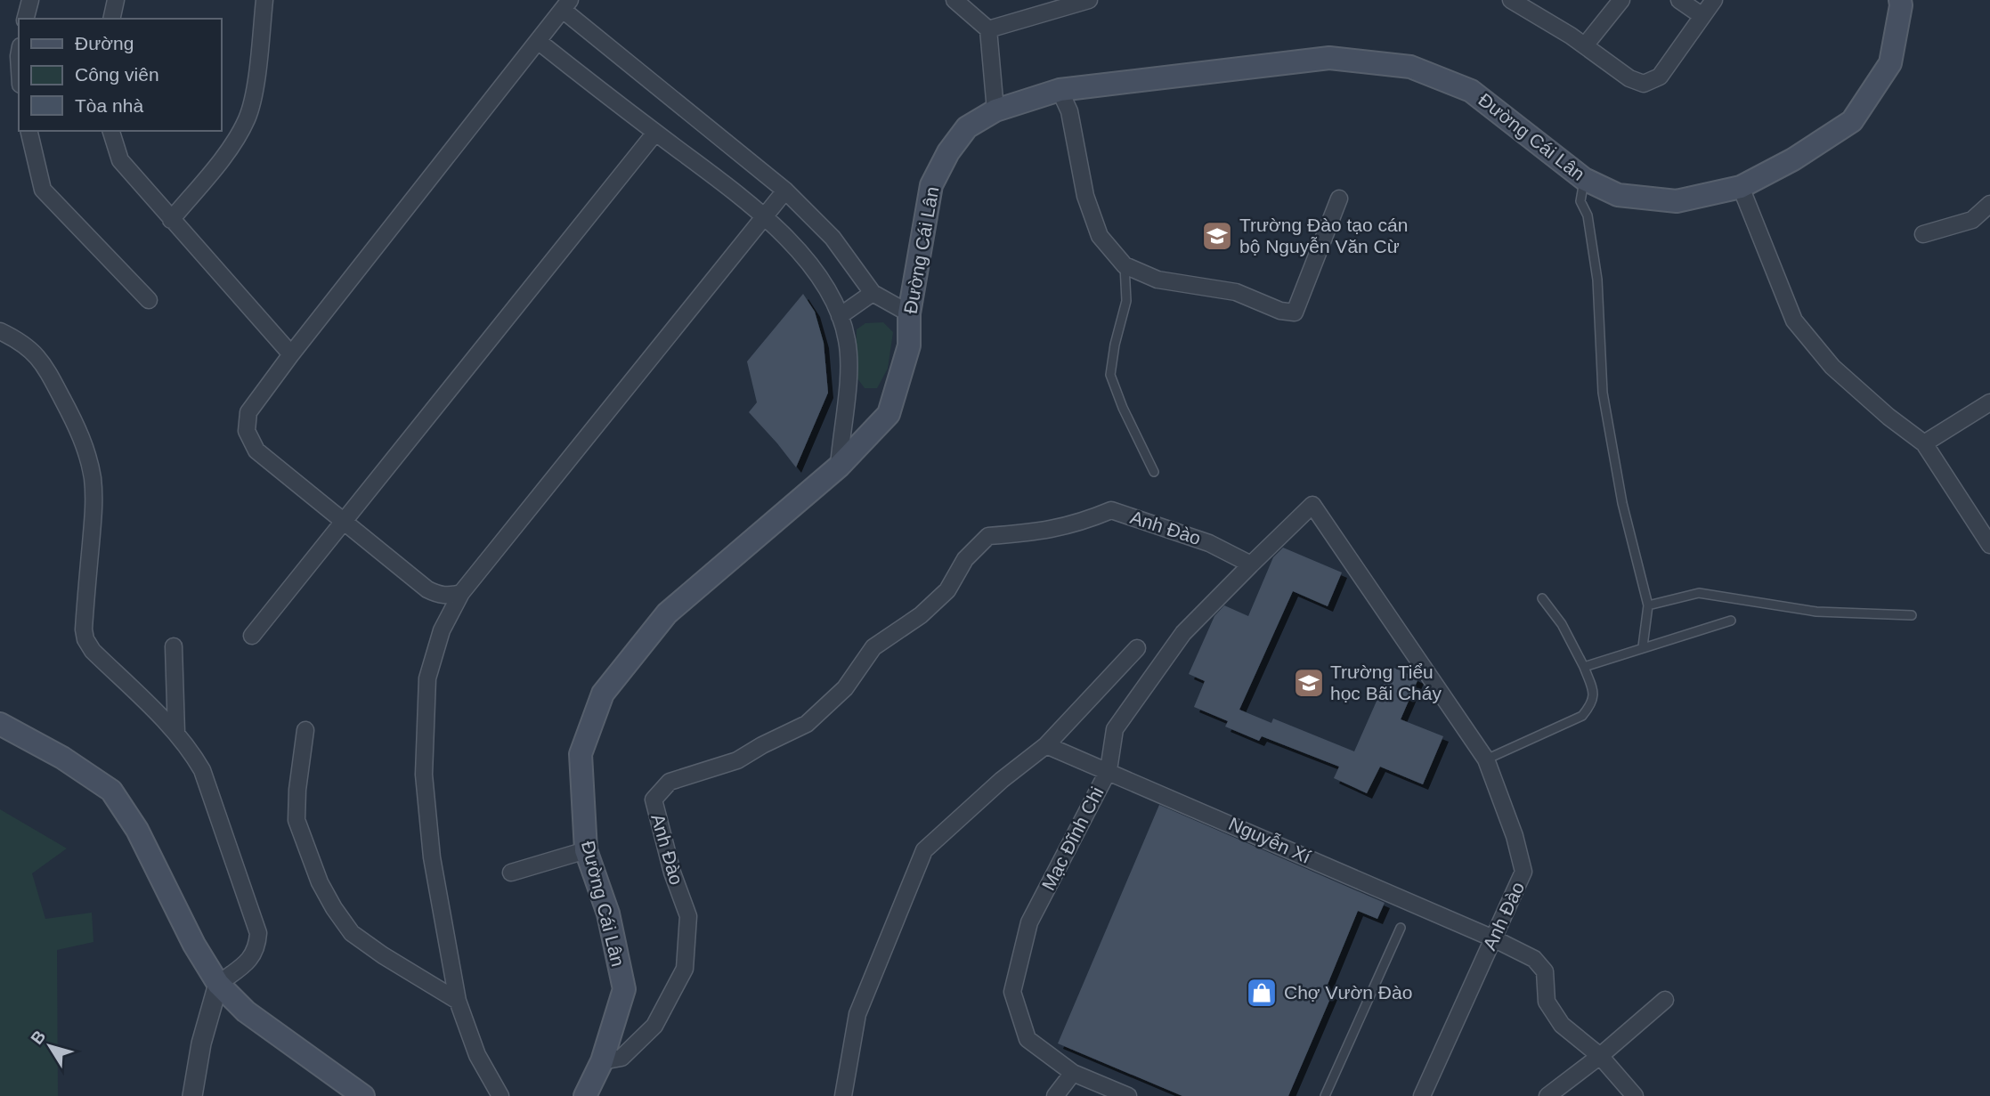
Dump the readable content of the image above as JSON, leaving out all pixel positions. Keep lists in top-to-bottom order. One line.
{"streets":{"main road":["Đường Cái Lân"],"street":["Anh Đào","Mạc Đĩnh Chi","Nguyễn Xí"]},"crossings":[["Đường Cái Lân","Anh Đào"],["Anh Đào","Mạc Đĩnh Chi"],["Anh Đào","Nguyễn Xí"],["Mạc Đĩnh Chi","Nguyễn Xí"]],"places":{"school or university":["Trường Đào tạo cán bộ Nguyễn Văn Cừ","Trường Tiểu học Bãi Cháy"],"shop":["Chợ Vườn Đào"]},"legend":["Đường","Công viên","Tòa nhà"],"north":"top left"}
